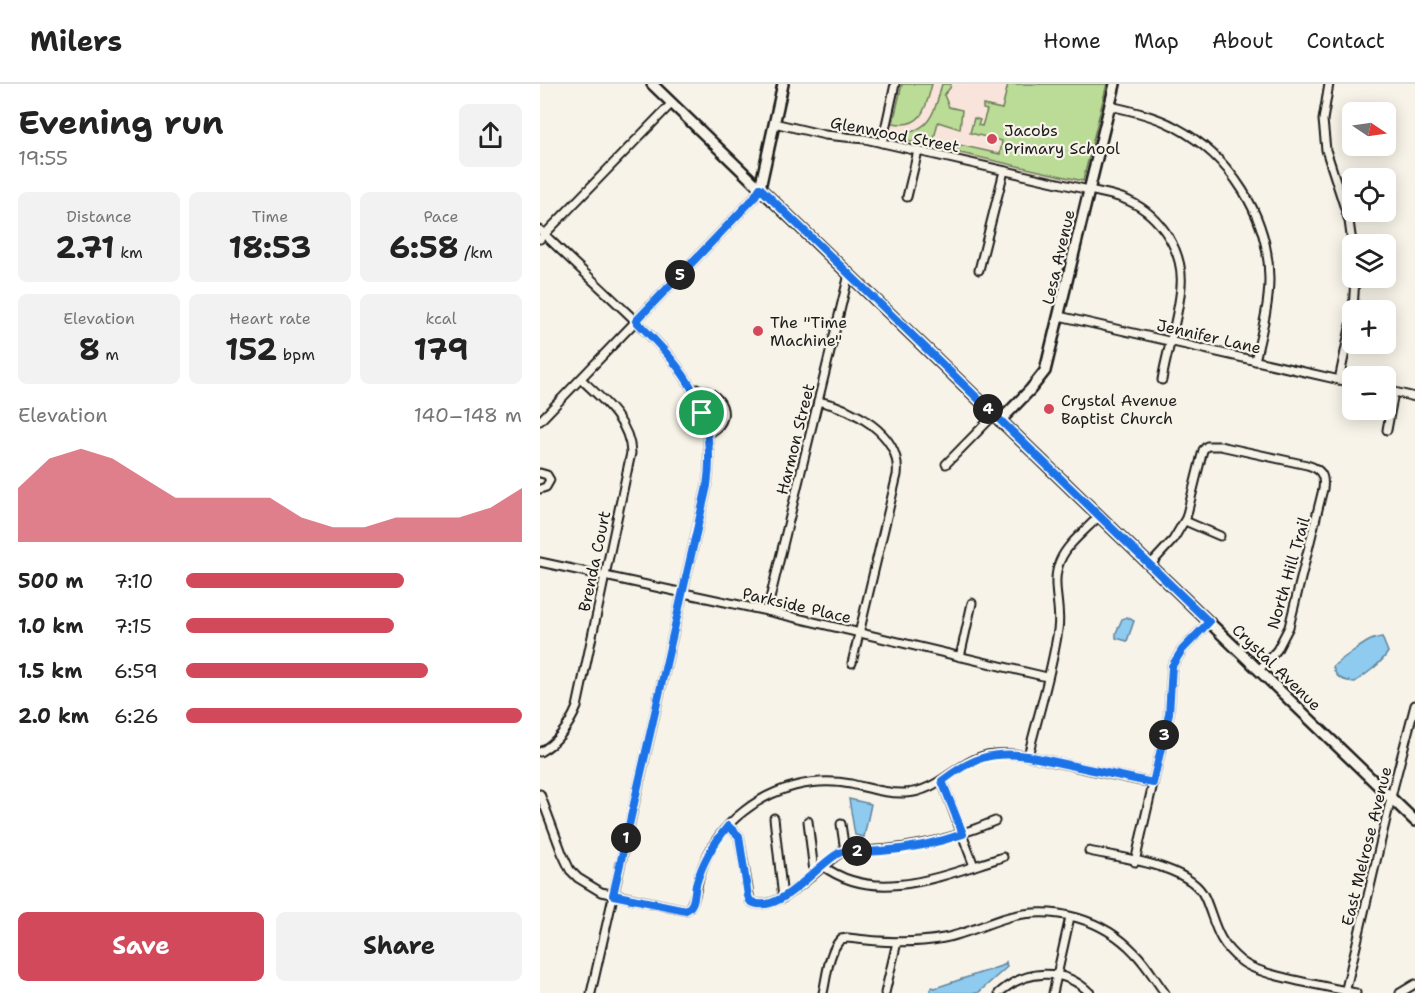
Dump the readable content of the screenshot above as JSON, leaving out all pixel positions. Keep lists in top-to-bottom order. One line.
{"streets":{"street":["Glenwood Street","Lesa Avenue","Jennifer Lane","Harmon Street","Brenda Court","North Hill Trail","Parkside Place","Crystal Avenue","East Melrose Avenue"]},"crossings":[["Glenwood Street","Lesa Avenue"],["Glenwood Street","Jennifer Lane"],["Lesa Avenue","Jennifer Lane"],["Lesa Avenue","Crystal Avenue"],["Harmon Street","Parkside Place"],["Harmon Street","Crystal Avenue"],["Brenda Court","Parkside Place"],["North Hill Trail","Crystal Avenue"],["Crystal Avenue","East Melrose Avenue"]],"places":["Jacobs Primary School","The \"Time Machine\"","Crystal Avenue Baptist Church"],"north":"right","page":{"header":"Milers","nav":["Home","Map","About","Contact"],"heading":["Evening run","19:55"],"map_buttons":["+","−"],"stats":[["Distance","2.71 km"],["Time","18:53"],["Pace","6:58 /km"],["Elevation","8 m"],["Heart rate","152 bpm"],["kcal","179"]],"pins":["5","4","3","1","2"],"chart":["Elevation","140–148 m"],"list":[{"name":"500 m","note":"7:10"},{"name":"1.0 km","note":"7:15"},{"name":"1.5 km","note":"6:59"},{"name":"2.0 km","note":"6:26"}],"buttons":["Save","Share"]}}
